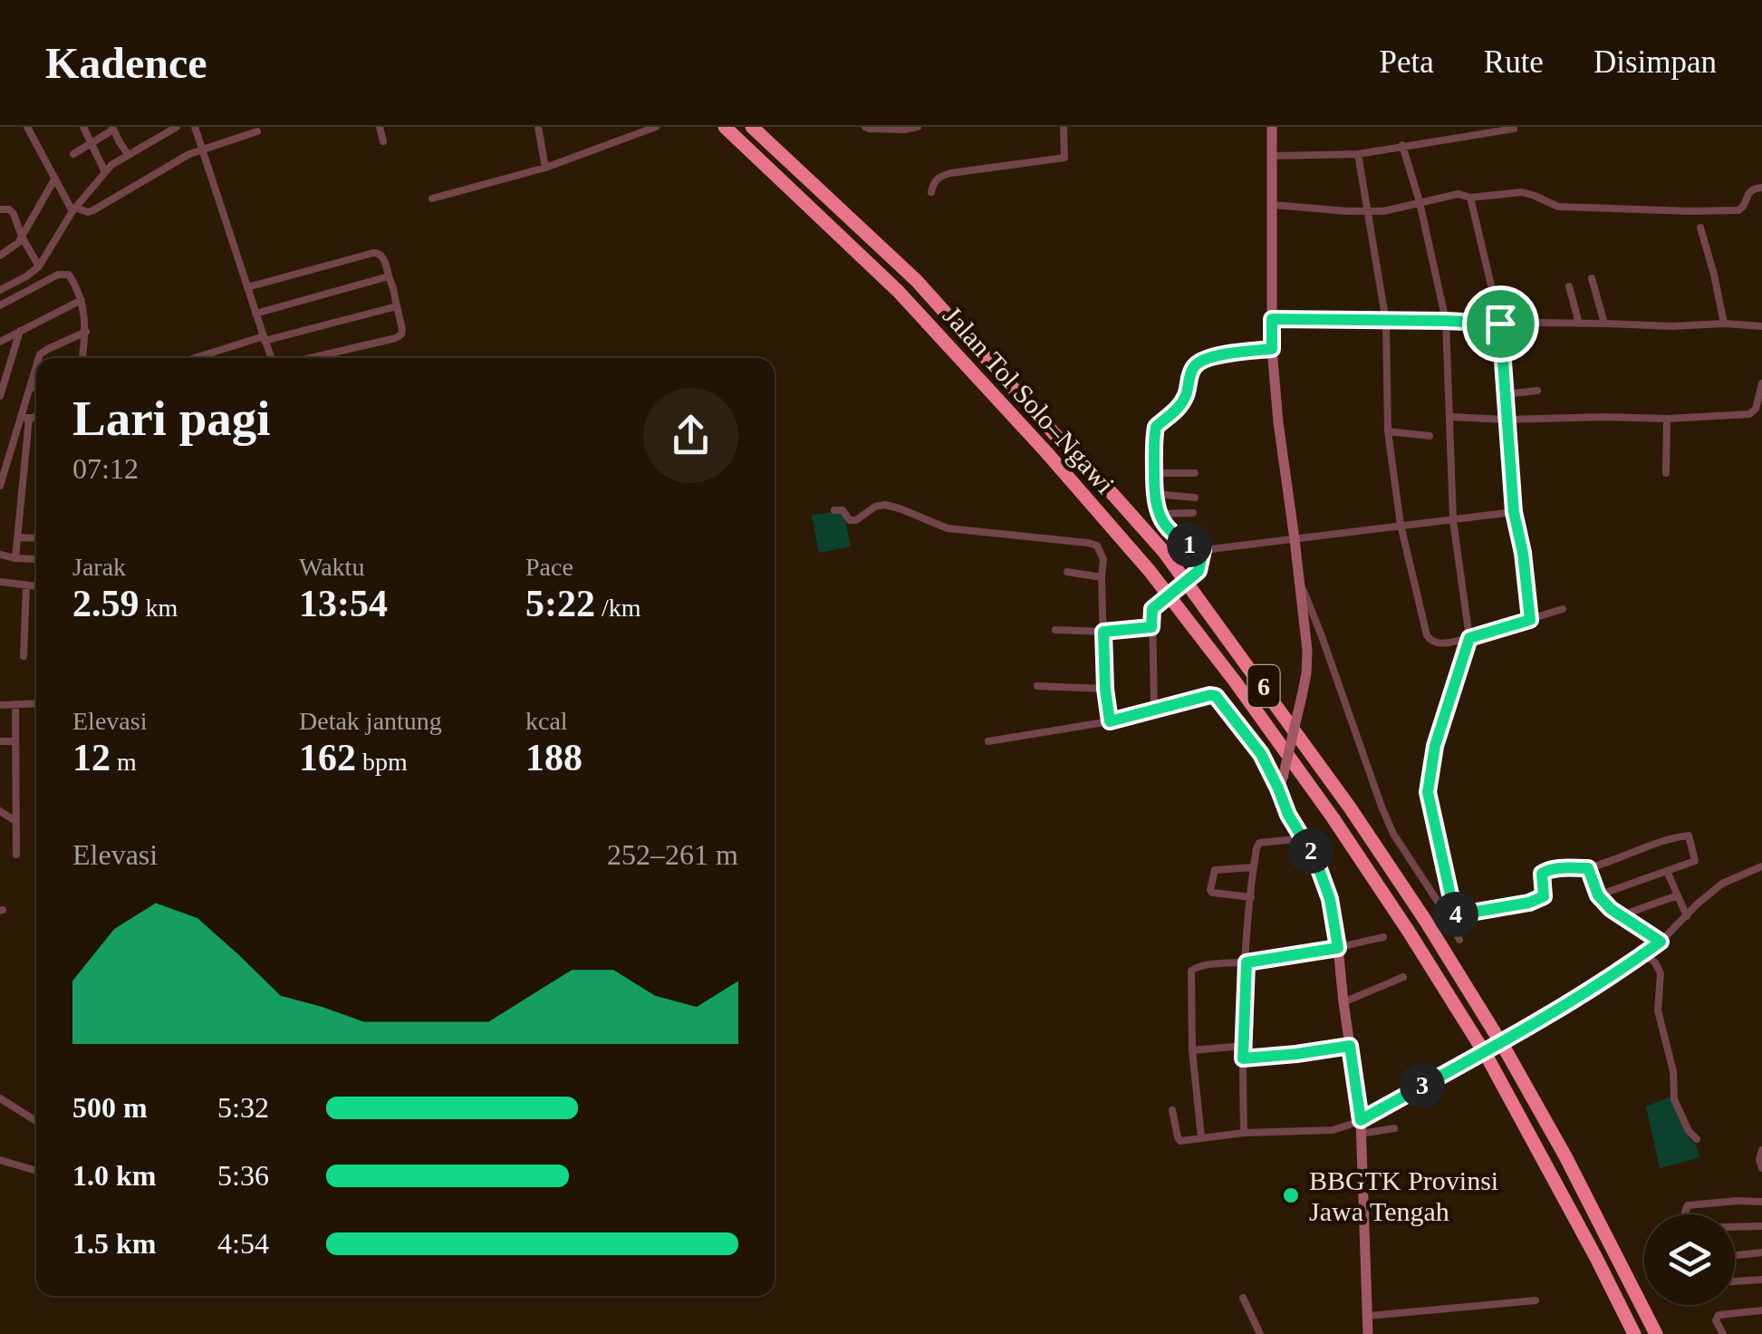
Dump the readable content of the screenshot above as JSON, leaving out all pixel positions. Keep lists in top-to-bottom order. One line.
{"streets":{"highway":["Jalan Tol Solo–Ngawi","6"]},"places":["BBGTK Provinsi Jawa Tengah"],"page":{"header":"Kadence","nav":["Peta","Rute","Disimpan"],"heading":["Lari pagi","07:12"],"stats":[["Jarak","2.59 km"],["Waktu","13:54"],["Pace","5:22 /km"],["Elevasi","12 m"],["Detak jantung","162 bpm"],["kcal","188"]],"pins":["1","2","4","3"],"chart":["Elevasi","252–261 m"],"list":[{"name":"500 m","note":"5:32"},{"name":"1.0 km","note":"5:36"},{"name":"1.5 km","note":"4:54"}]}}
